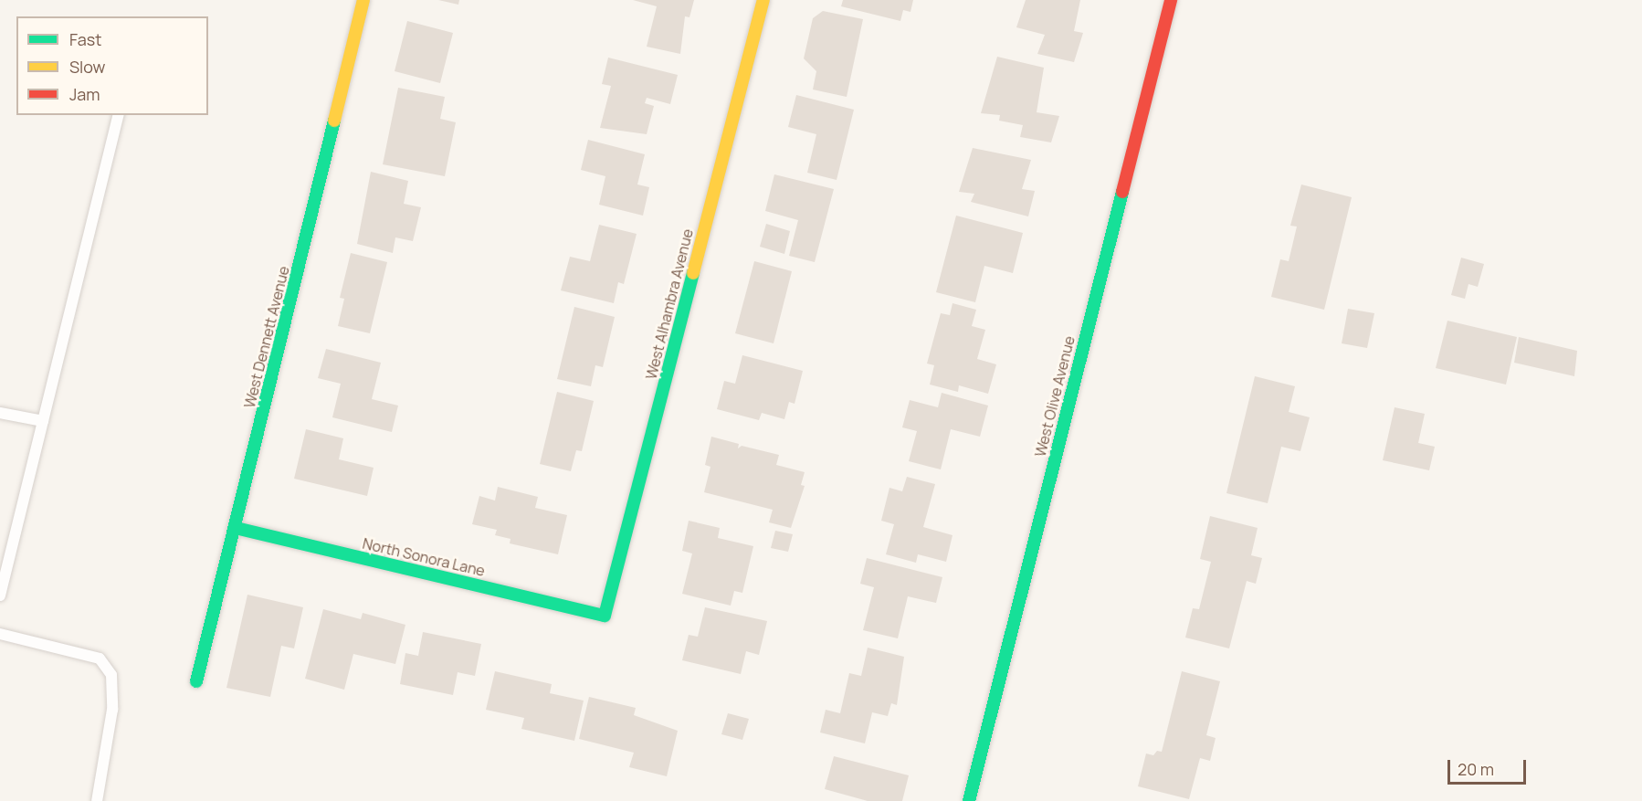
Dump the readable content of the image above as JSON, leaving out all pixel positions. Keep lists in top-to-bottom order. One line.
{"streets":{"street":["West Alhambra Avenue","West Dennett Avenue","West Olive Avenue","North Sonora Lane"]},"crossings":[["West Alhambra Avenue","North Sonora Lane"],["West Dennett Avenue","North Sonora Lane"]],"legend":["Fast","Slow","Jam"],"scale_bar":"20 m"}
